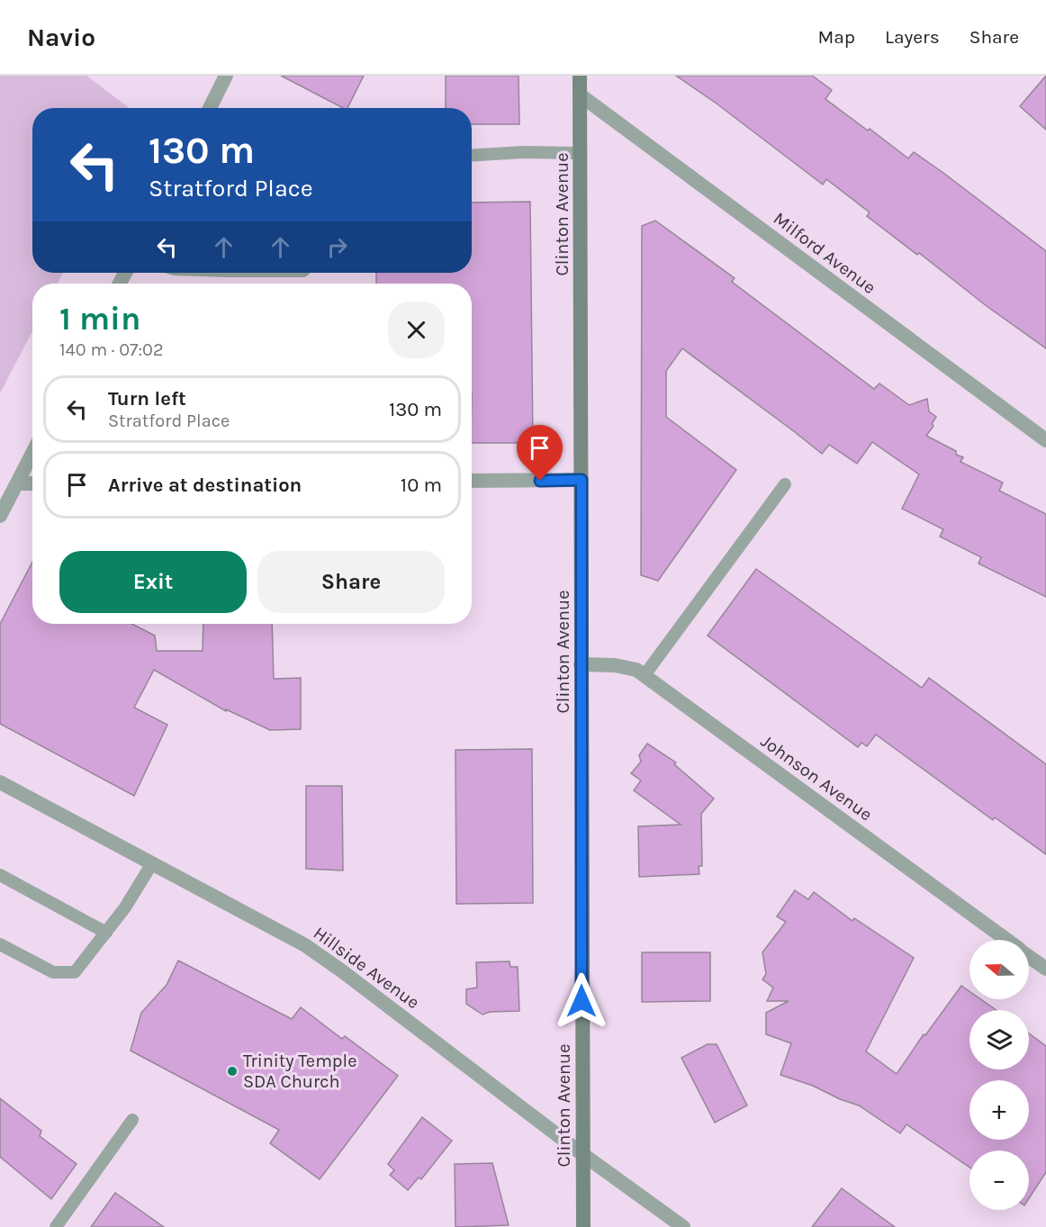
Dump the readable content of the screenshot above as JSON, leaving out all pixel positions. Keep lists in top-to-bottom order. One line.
{"streets":{"main road":["Clinton Avenue"],"street":["Milford Avenue","Johnson Avenue","Hillside Avenue"]},"crossings":[["Clinton Avenue","Milford Avenue"],["Clinton Avenue","Johnson Avenue"],["Clinton Avenue","Hillside Avenue"]],"places":["Trinity Temple SDA Church"],"north":"left","page":{"header":"Navio","nav":["Map","Layers","Share"],"turn":["130 m","Stratford Place"],"heading":["1 min","140 m · 07:02"],"list":[{"name":"Turn left","note":"Stratford Place","value":"130 m"},{"name":"Arrive at destination","value":"10 m"}],"buttons":["Exit","Share"],"map_buttons":["+","−"]}}
